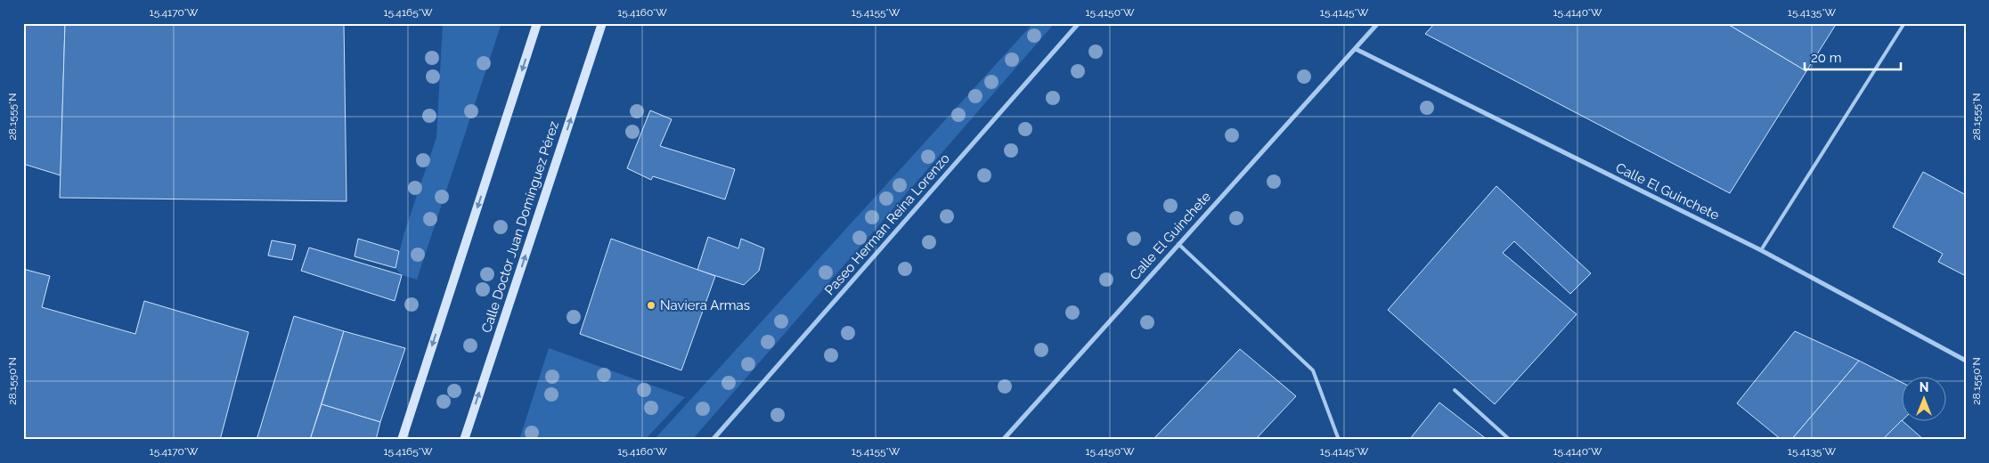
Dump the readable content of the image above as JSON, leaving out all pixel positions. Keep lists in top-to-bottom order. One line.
{"streets":{"street":["Calle El Guinchete","Paseo Herman Reina Lorenzo","Calle Doctor Juan Domínguez Pérez"]},"places":["Naviera Armas"],"scale_bar":"20 m","north":"top","coordinates":["15.4170°W","15.4165°W","15.4160°W","15.4155°W","15.4150°W","15.4145°W","15.4140°W","15.4135°W","28.1555°N","28.1550°N"]}
